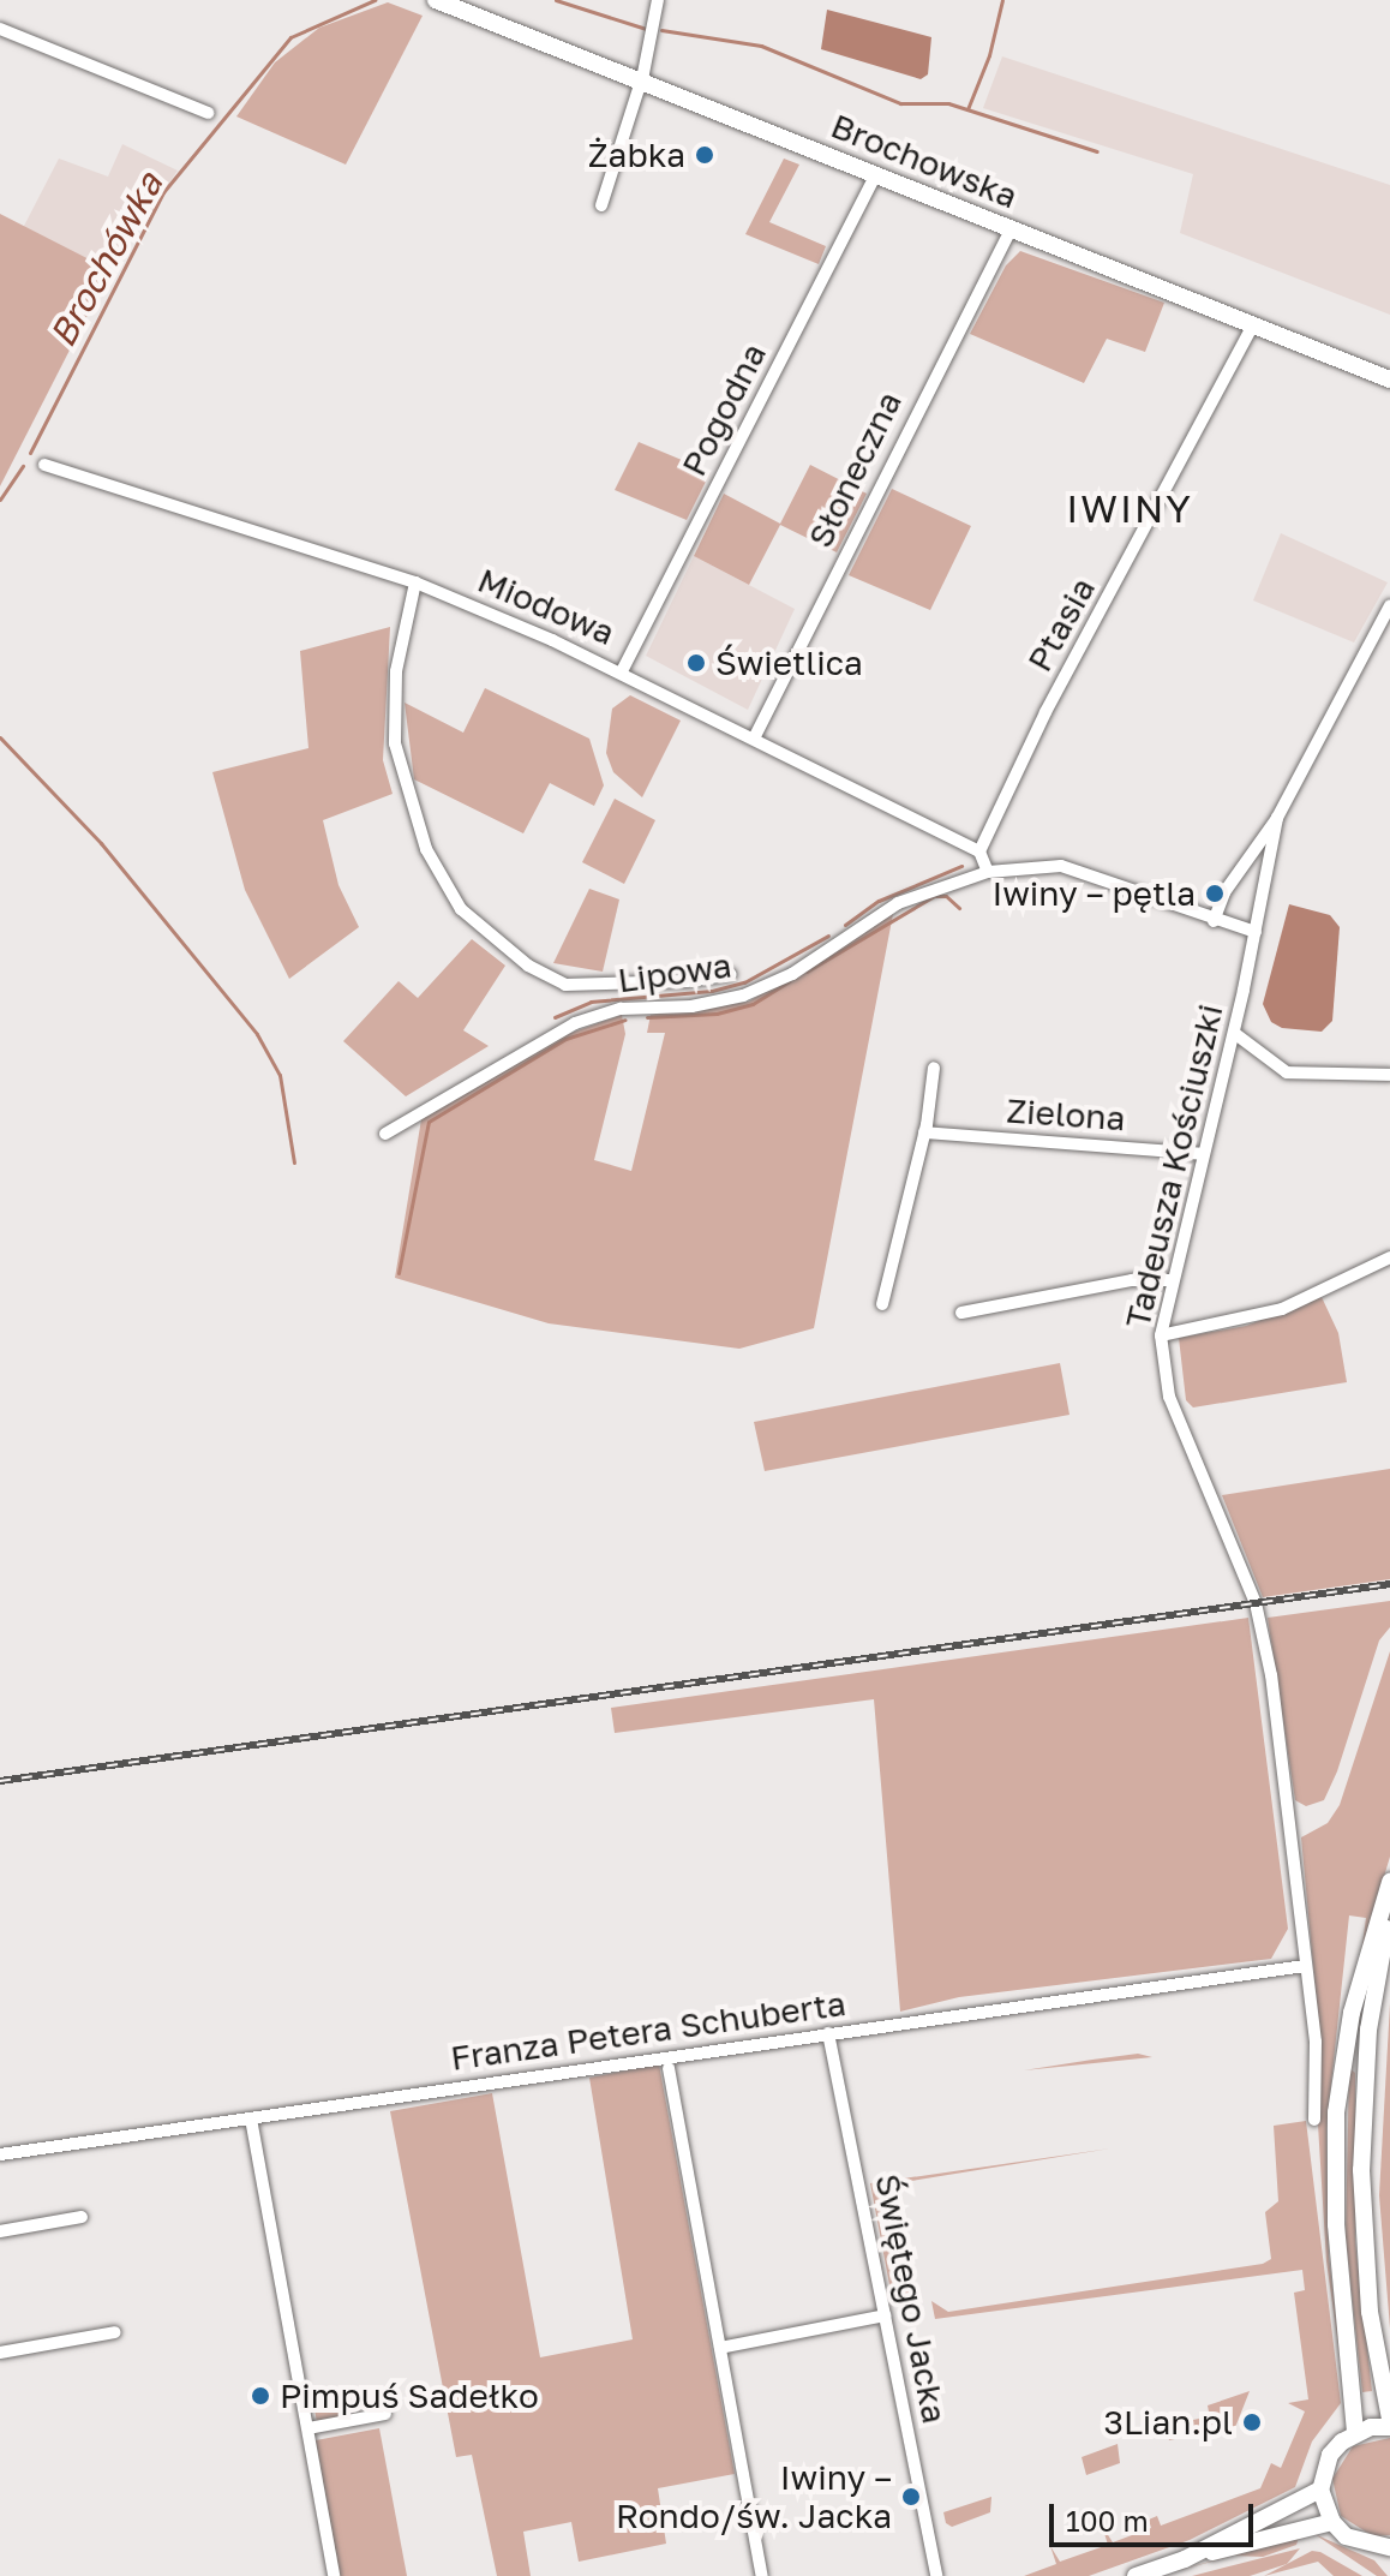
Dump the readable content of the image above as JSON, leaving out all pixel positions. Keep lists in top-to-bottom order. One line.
{"streets":{"main road":["Brochowska"],"street":["Pogodna","Słoneczna","Miodowa","Ptasia","Lipowa","Zielona","Tadeusza Kościuszki","Franza Petera Schuberta","Świętego Jacka"]},"crossings":[["Brochowska","Pogodna"],["Brochowska","Słoneczna"],["Brochowska","Ptasia"],["Pogodna","Miodowa"],["Słoneczna","Miodowa"],["Miodowa","Ptasia"],["Zielona","Tadeusza Kościuszki"],["Tadeusza Kościuszki","Franza Petera Schuberta"],["Franza Petera Schuberta","Świętego Jacka"]],"districts":["IWINY"],"water":["Brochówka"],"places":["Żabka","Świetlica","Iwiny – pętla","Pimpuś Sadełko","3Lian.pl","Iwiny – Rondo/św. Jacka"],"scale_bar":"100 m"}
